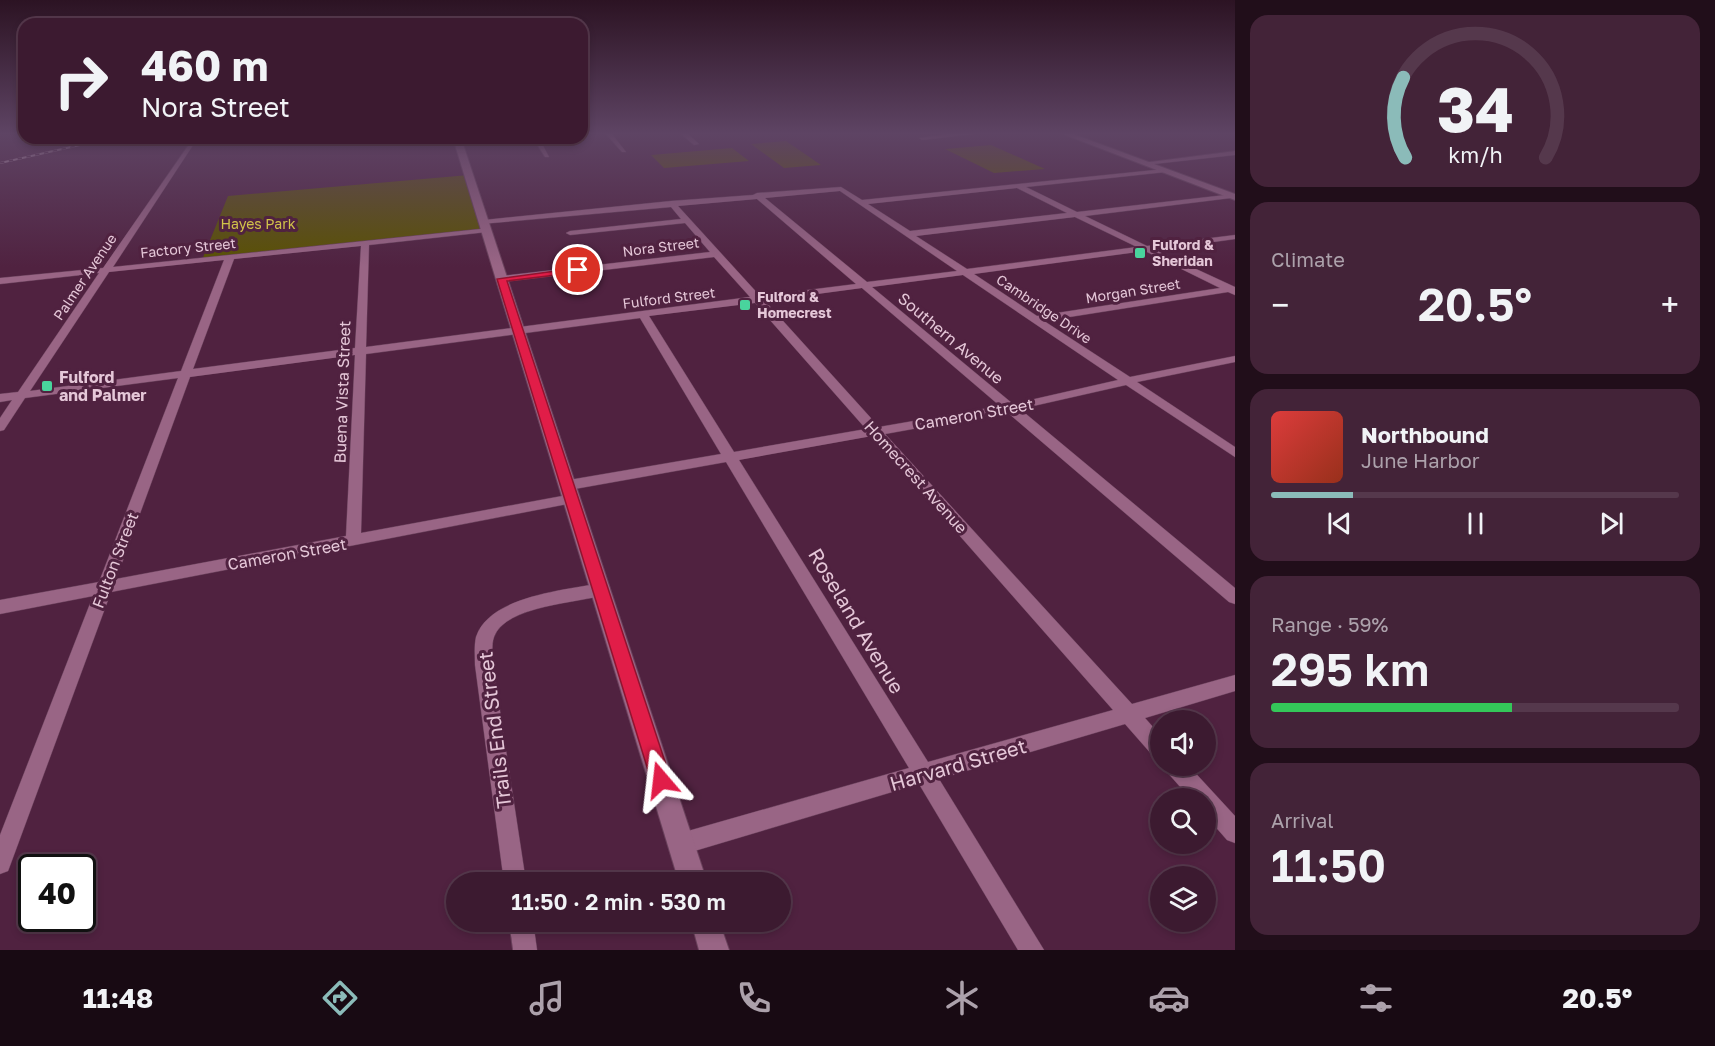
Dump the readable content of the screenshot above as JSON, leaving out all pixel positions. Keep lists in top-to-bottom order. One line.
{"streets":{"street":["Nora Street","Factory Street","Palmer Avenue","Morgan Street","Fulford Street","Cambridge Drive","Southern Avenue","Buena Vista Street","Cameron Street","Homecrest Avenue","Fulton Street","Roseland Avenue","Trails End Street","Harvard Street"]},"crossings":[["Nora Street","Homecrest Avenue"],["Factory Street","Palmer Avenue"],["Factory Street","Cambridge Drive"],["Factory Street","Southern Avenue"],["Factory Street","Buena Vista Street"],["Factory Street","Homecrest Avenue"],["Factory Street","Fulton Street"],["Palmer Avenue","Fulford Street"],["Morgan Street","Cambridge Drive"],["Fulford Street","Cambridge Drive"],["Fulford Street","Southern Avenue"],["Fulford Street","Buena Vista Street"],["Fulford Street","Homecrest Avenue"],["Fulford Street","Fulton Street"],["Fulford Street","Roseland Avenue"],["Cambridge Drive","Cameron Street"],["Southern Avenue","Cameron Street"],["Buena Vista Street","Cameron Street"],["Cameron Street","Homecrest Avenue"],["Cameron Street","Fulton Street"],["Cameron Street","Roseland Avenue"],["Homecrest Avenue","Harvard Street"],["Roseland Avenue","Harvard Street"]],"parks":["Hayes Park"],"places":{"transit":["Fulford & Sheridan","Fulford & Homecrest","Fulford and Palmer"]},"page":{"turn":["460 m","Nora Street"],"tile":["Climate",["Range · 59%","295 km"],["Arrival","11:50"]],"heat":["−","20.5°","+"],"song":["Northbound","June Harbor"],"limit":"40","trip":"11:50 · 2 min · 530 m","tabs":["11:48","20.5°"],"gauge":["34","km/h"]}}
